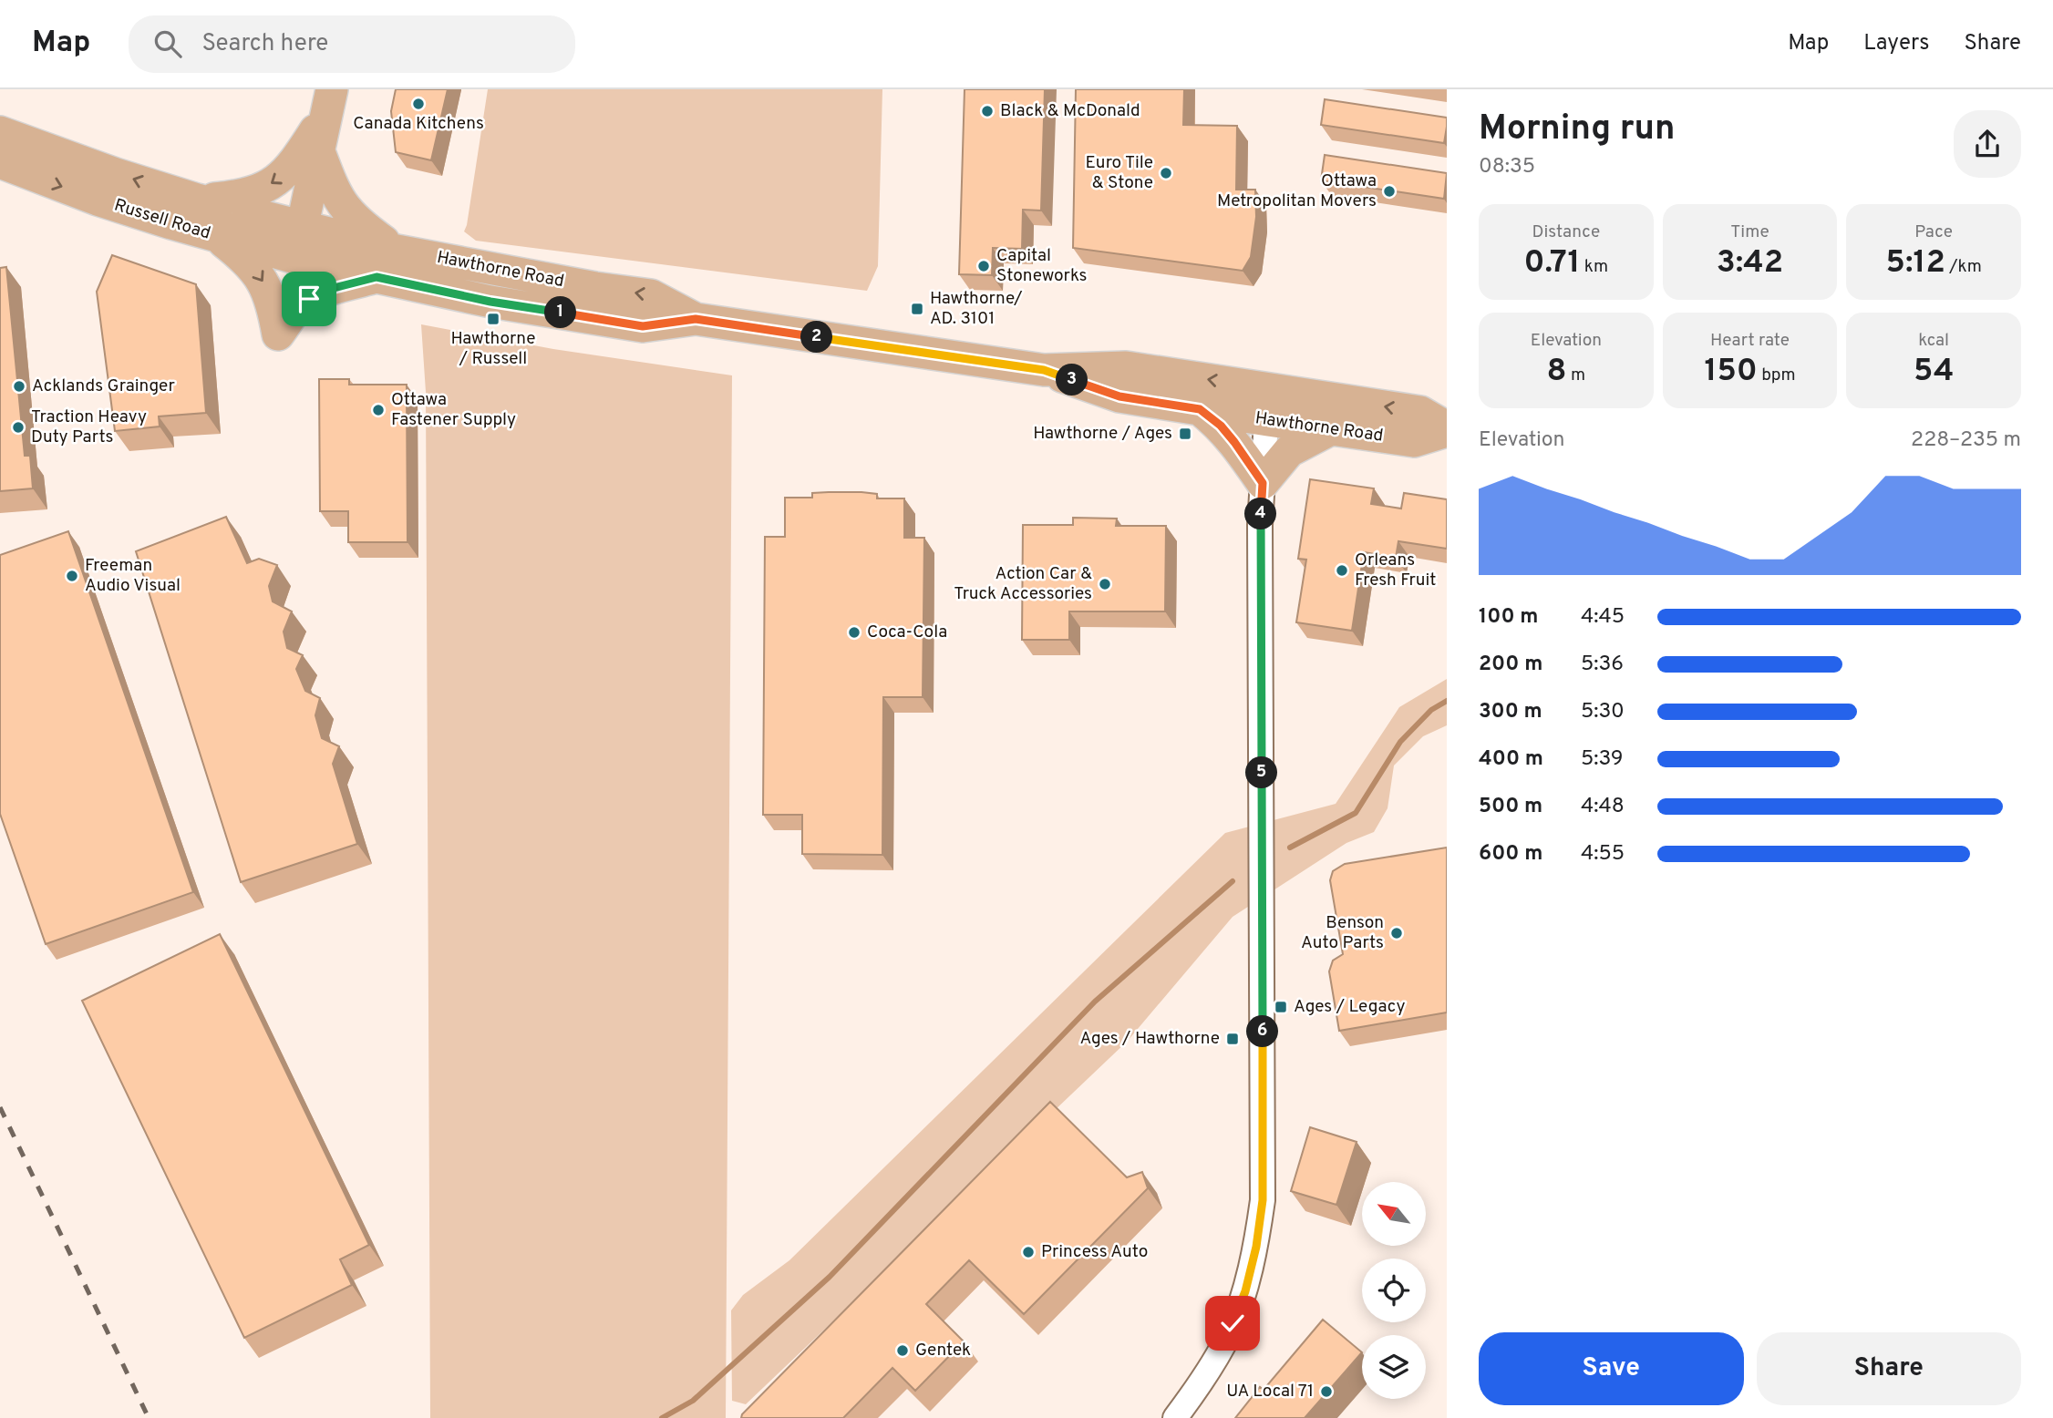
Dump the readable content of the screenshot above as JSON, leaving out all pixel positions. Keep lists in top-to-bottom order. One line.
{"streets":{"main road":["Russell Road","Hawthorne Road"]},"crossings":[["Russell Road","Hawthorne Road"]],"places":{"other":["Canada Kitchens","Black & McDonald","Euro Tile & Stone","Ottawa Metropolitan Movers","Capital Stoneworks","Acklands Grainger","Ottawa Fastener Supply","Traction Heavy Duty Parts","Orleans Fresh Fruit","Freeman Audio Visual","Action Car & Truck Accessories","Coca-Cola","Benson Auto Parts","Princess Auto","Gentek","UA Local 71"],"transit":["Hawthorne/ AD. 3101","Hawthorne / Russell","Hawthorne / Ages","Ages / Legacy","Ages / Hawthorne"]},"north":"top left","page":{"header":"Map","search":"Search here","nav":["Map","Layers","Share"],"heading":["Morning run","08:35"],"stats":[["Distance","0.71 km"],["Time","3:42"],["Pace","5:12 /km"],["Elevation","8 m"],["Heart rate","150 bpm"],["kcal","54"]],"pins":["1","2","3","4","5","6"],"chart":["Elevation","228–235 m"],"list":[{"name":"100 m","note":"4:45"},{"name":"200 m","note":"5:36"},{"name":"300 m","note":"5:30"},{"name":"400 m","note":"5:39"},{"name":"500 m","note":"4:48"},{"name":"600 m","note":"4:55"}],"buttons":["Save","Share"]}}
